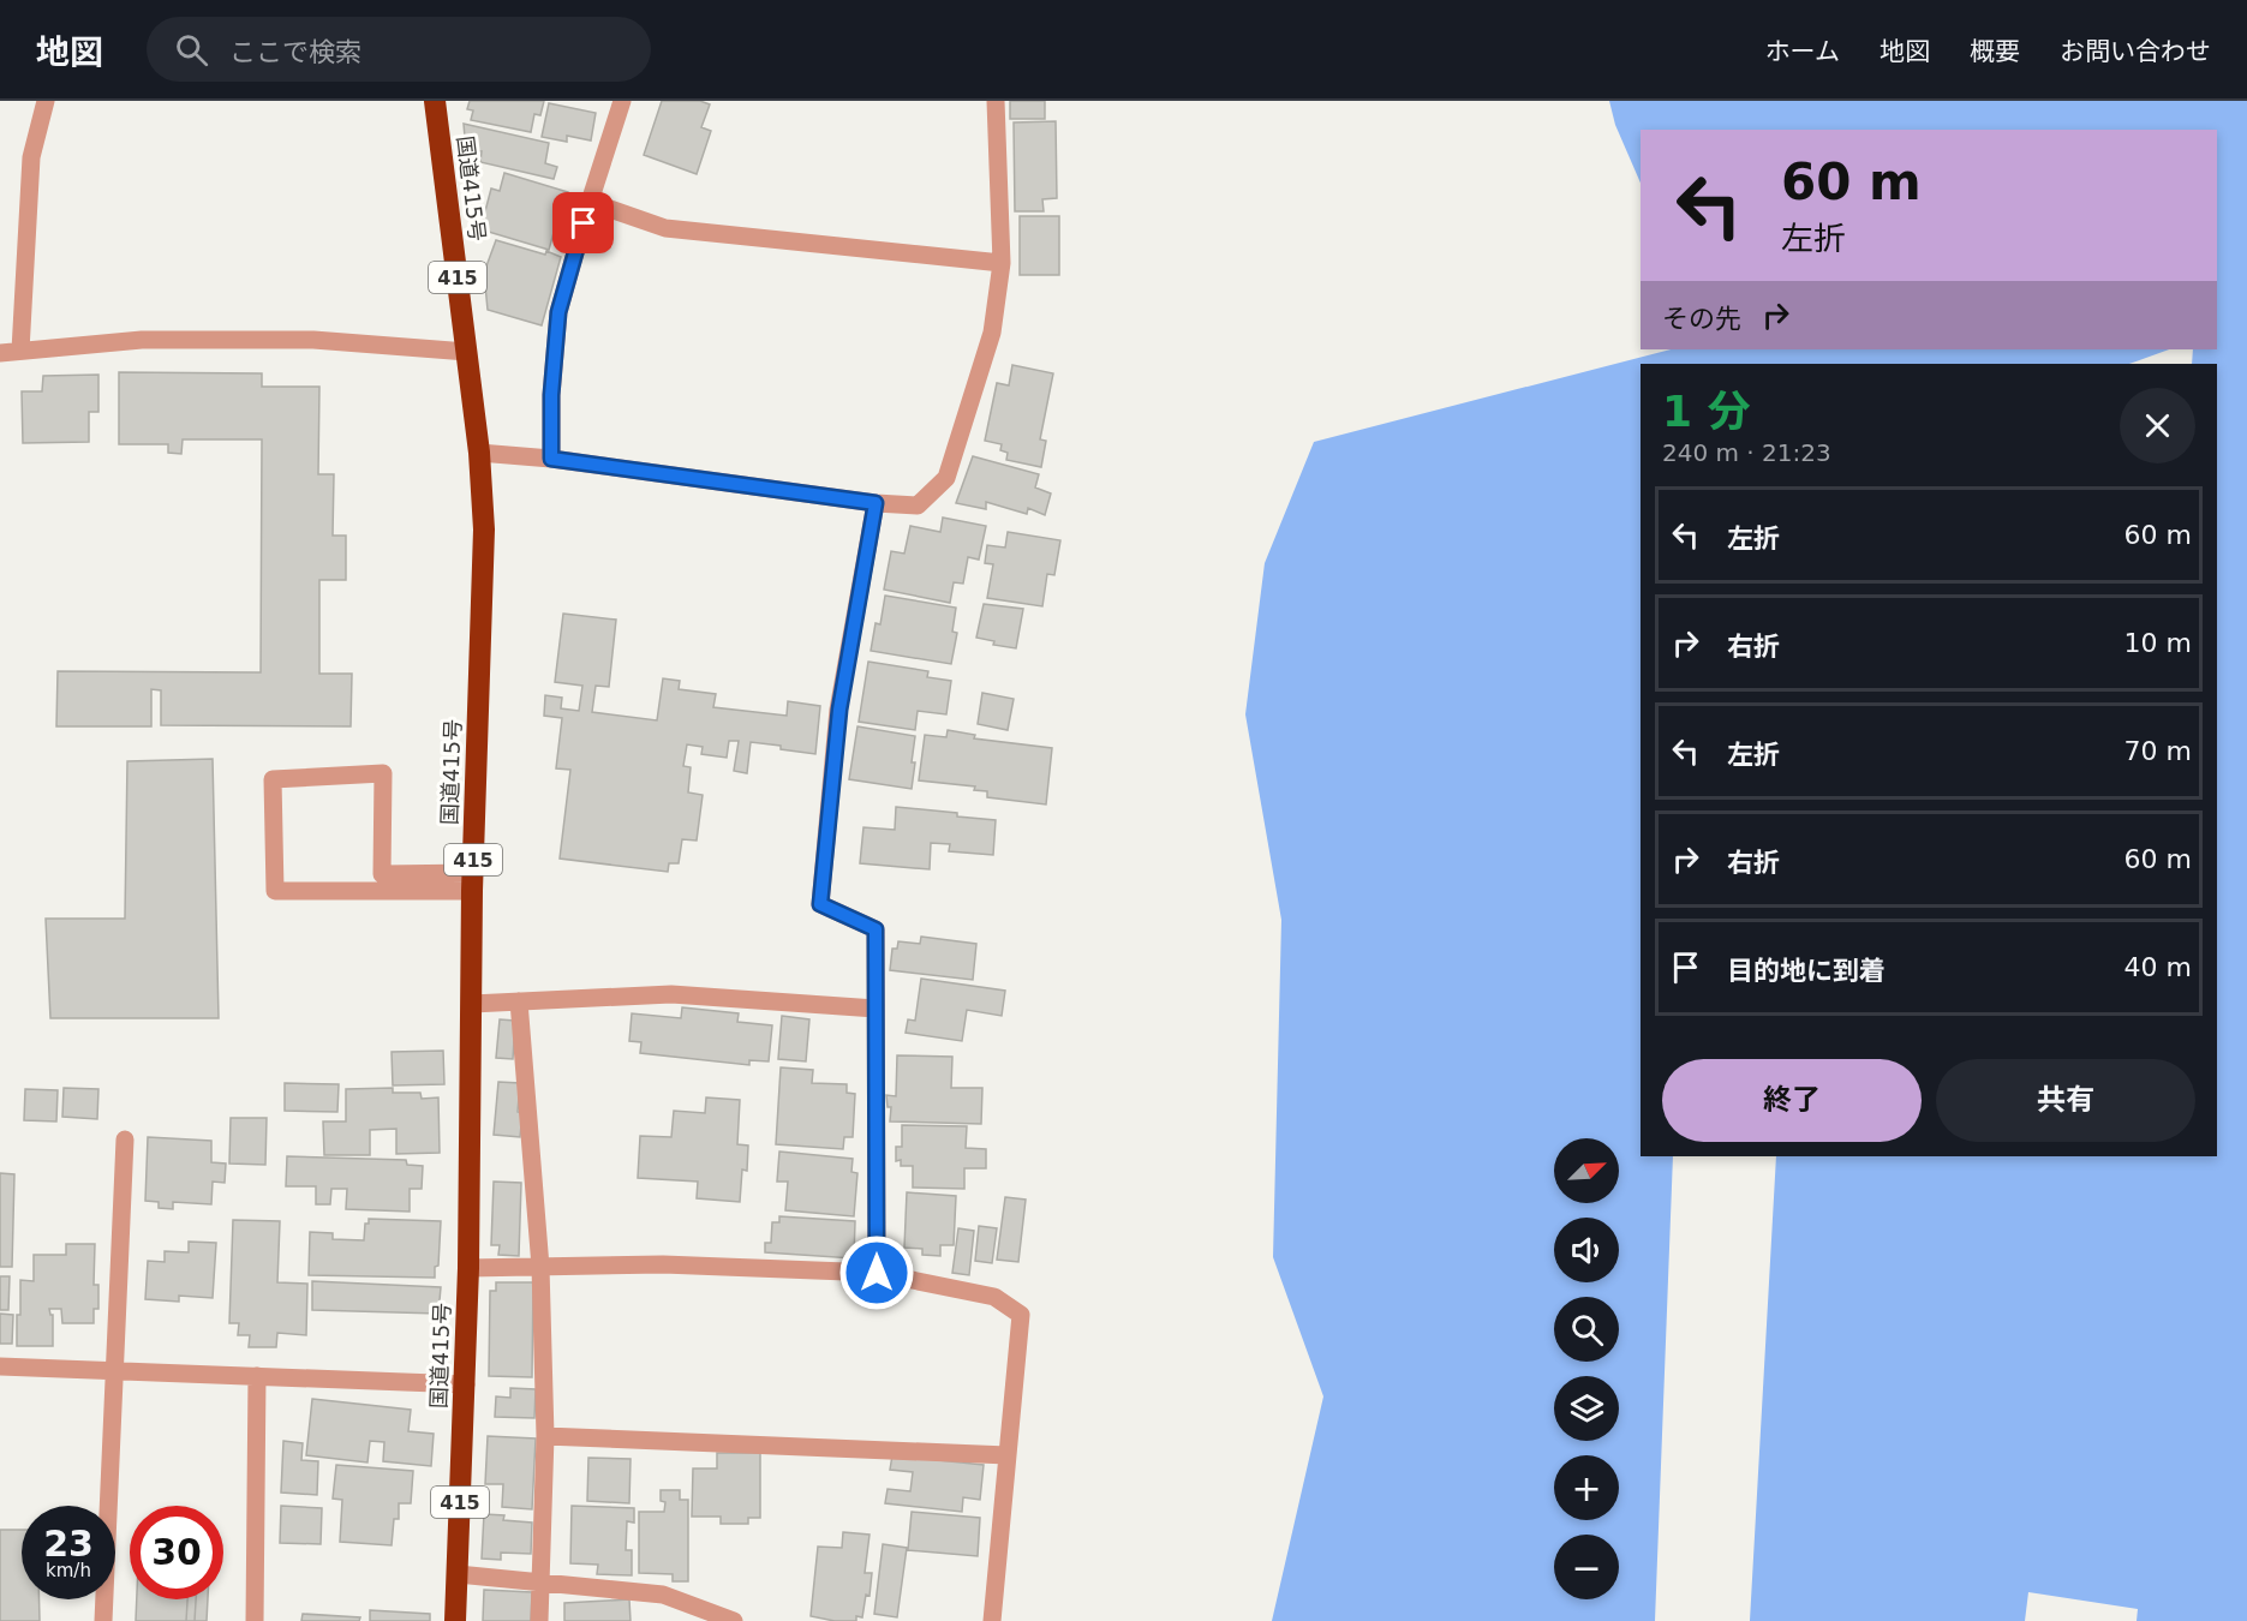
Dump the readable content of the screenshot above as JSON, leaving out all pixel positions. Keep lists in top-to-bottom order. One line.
{"streets":{"highway":["国道415号","415"]},"north":"top right","page":{"header":"地図","search":"ここで検索","nav":["ホーム","地図","概要","お問い合わせ"],"turn":["60 m","左折"],"then":"その先","heading":["1 分","240 m · 21:23"],"list":[{"name":"左折","value":"60 m"},{"name":"右折","value":"10 m"},{"name":"左折","value":"70 m"},{"name":"右折","value":"60 m"},{"name":"目的地に到着","value":"40 m"}],"buttons":["終了","共有"],"map_buttons":["+","−"],"speed":"23 km/h","limit":"30"}}
